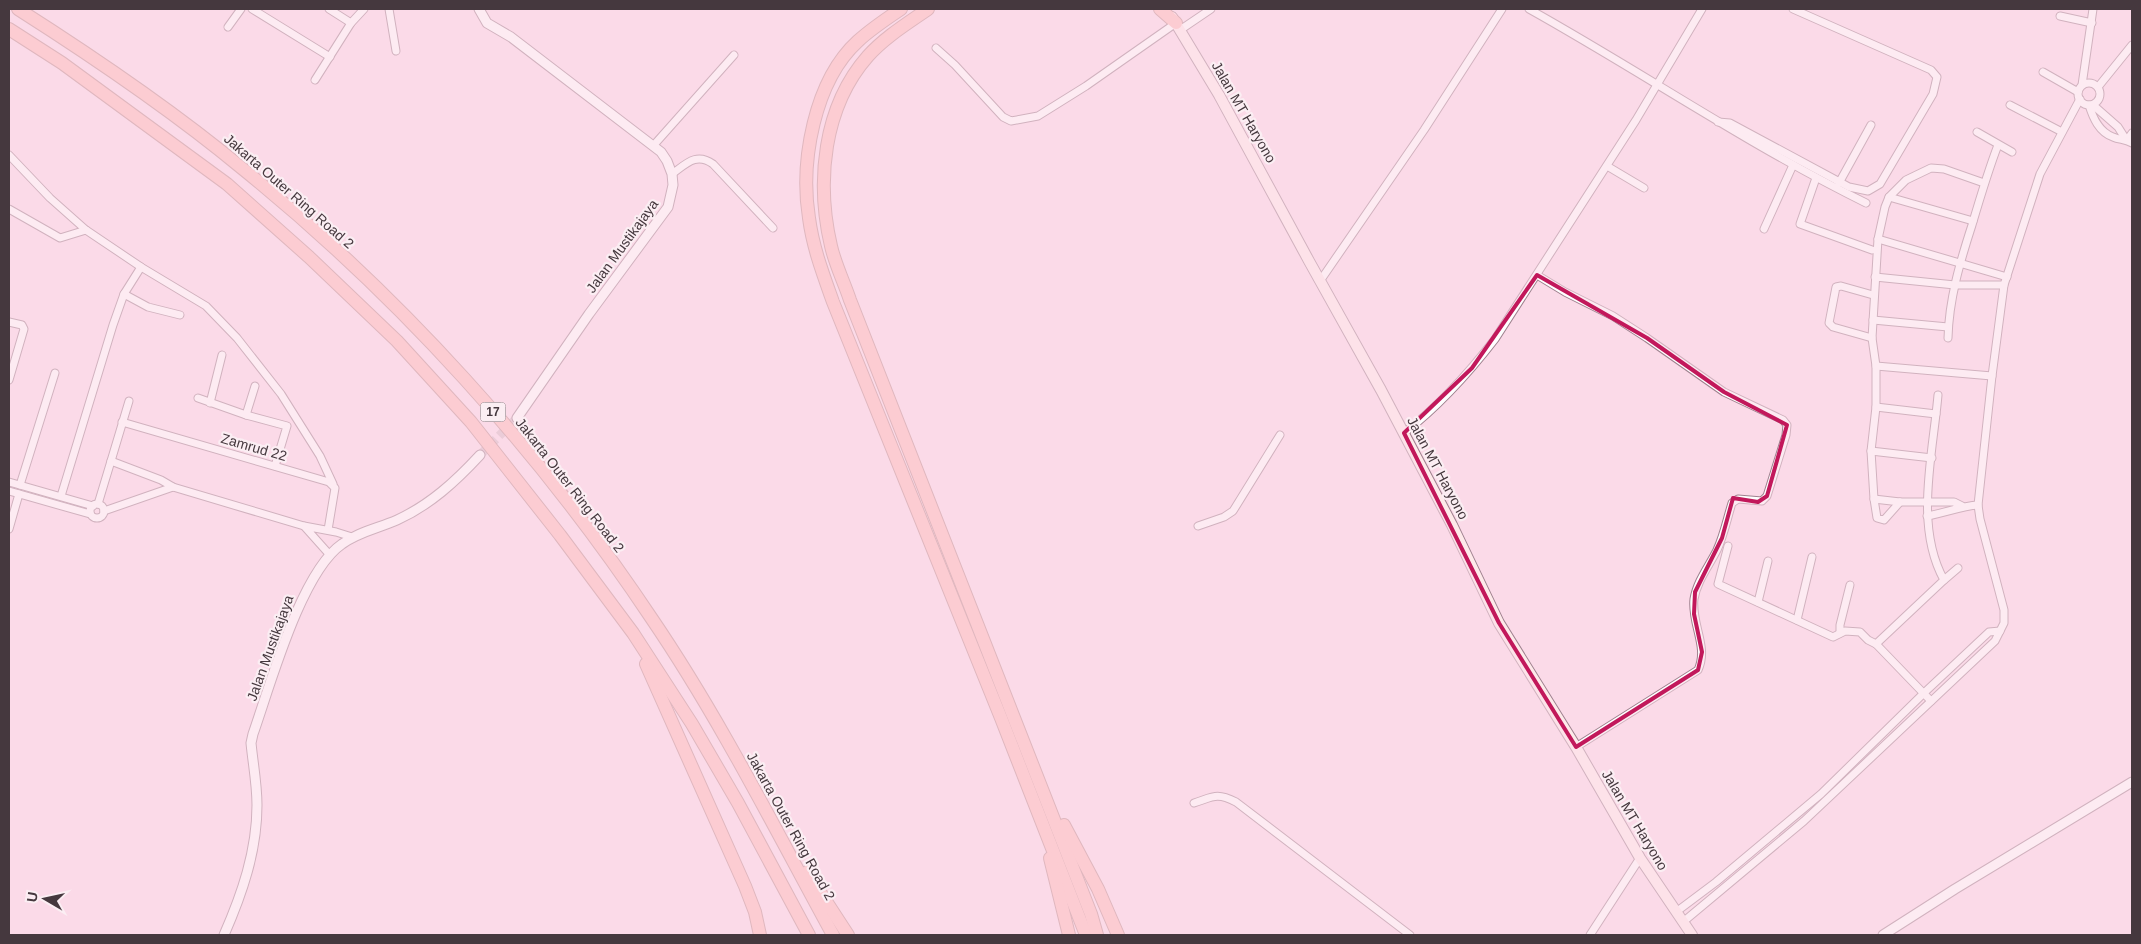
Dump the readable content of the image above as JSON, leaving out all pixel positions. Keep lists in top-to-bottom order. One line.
{"streets":{"highway":["Jakarta Outer Ring Road 2","17"],"main road":["Jalan MT Haryono"],"street":["Jalan Mustikajaya","Zamrud 22"]},"north":"left"}
